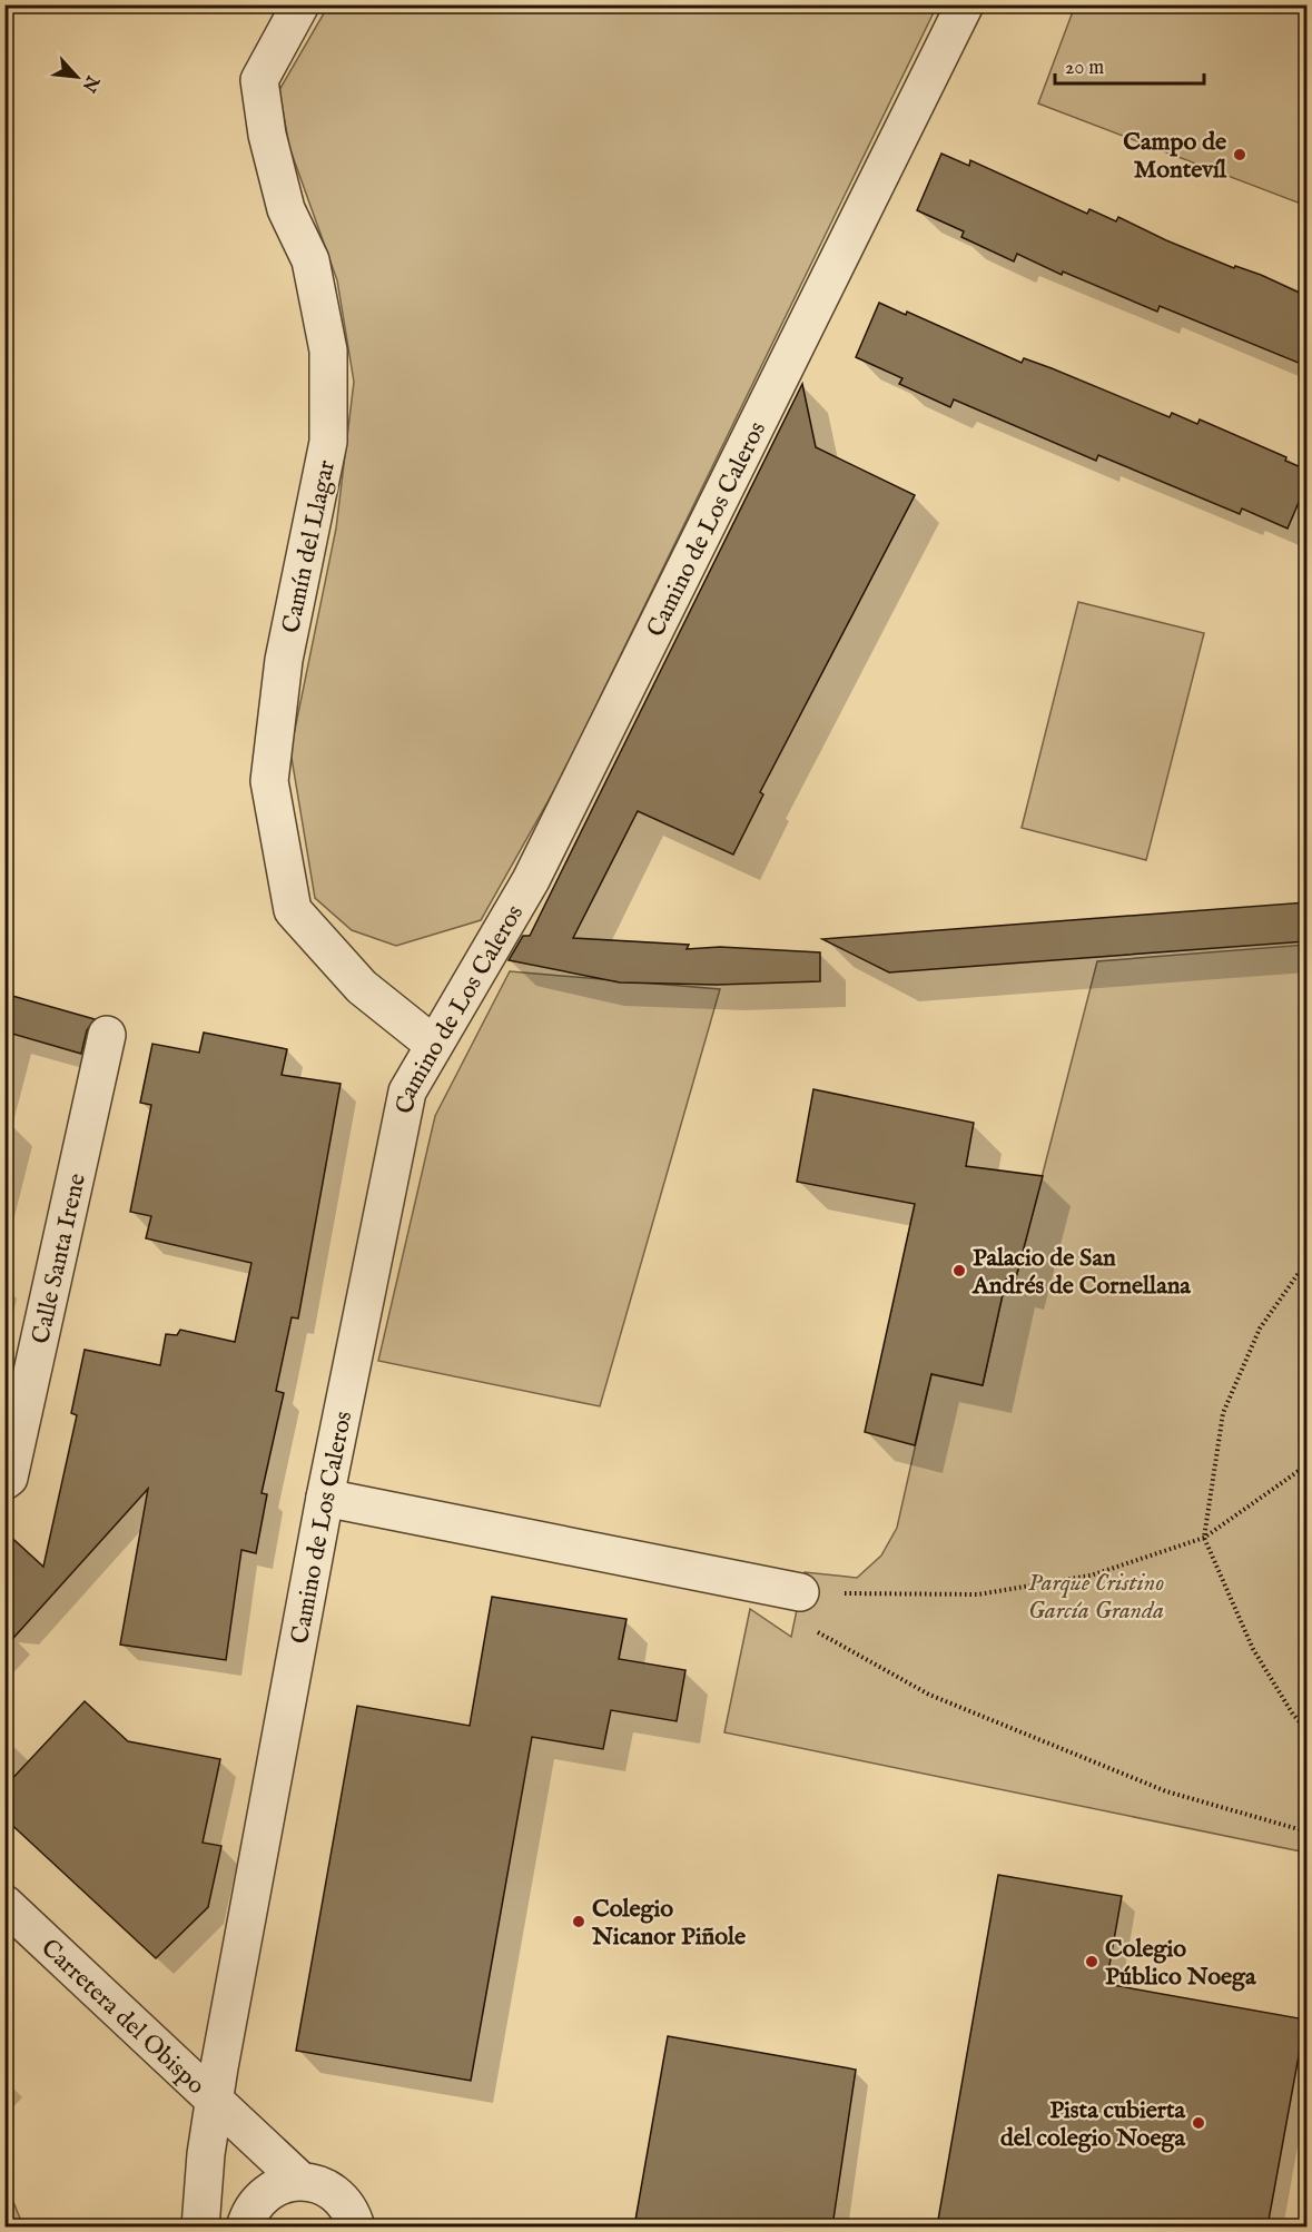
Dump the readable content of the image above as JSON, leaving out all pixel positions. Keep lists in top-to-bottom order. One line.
{"streets":{"street":["Camino de Los Caleros","Camín del Llagar","Calle Santa Irene","Carretera del Obispo"]},"crossings":[["Camino de Los Caleros","Camín del Llagar"],["Camino de Los Caleros","Carretera del Obispo"]],"parks":["Parque Cristino García Granda"],"places":["Campo de Montevíl","Palacio de San Andrés de Cornellana","Colegio Nicanor Piñole","Colegio Público Noega","Pista cubierta del colegio Noega"],"scale_bar":"20 m","north":"bottom right"}
